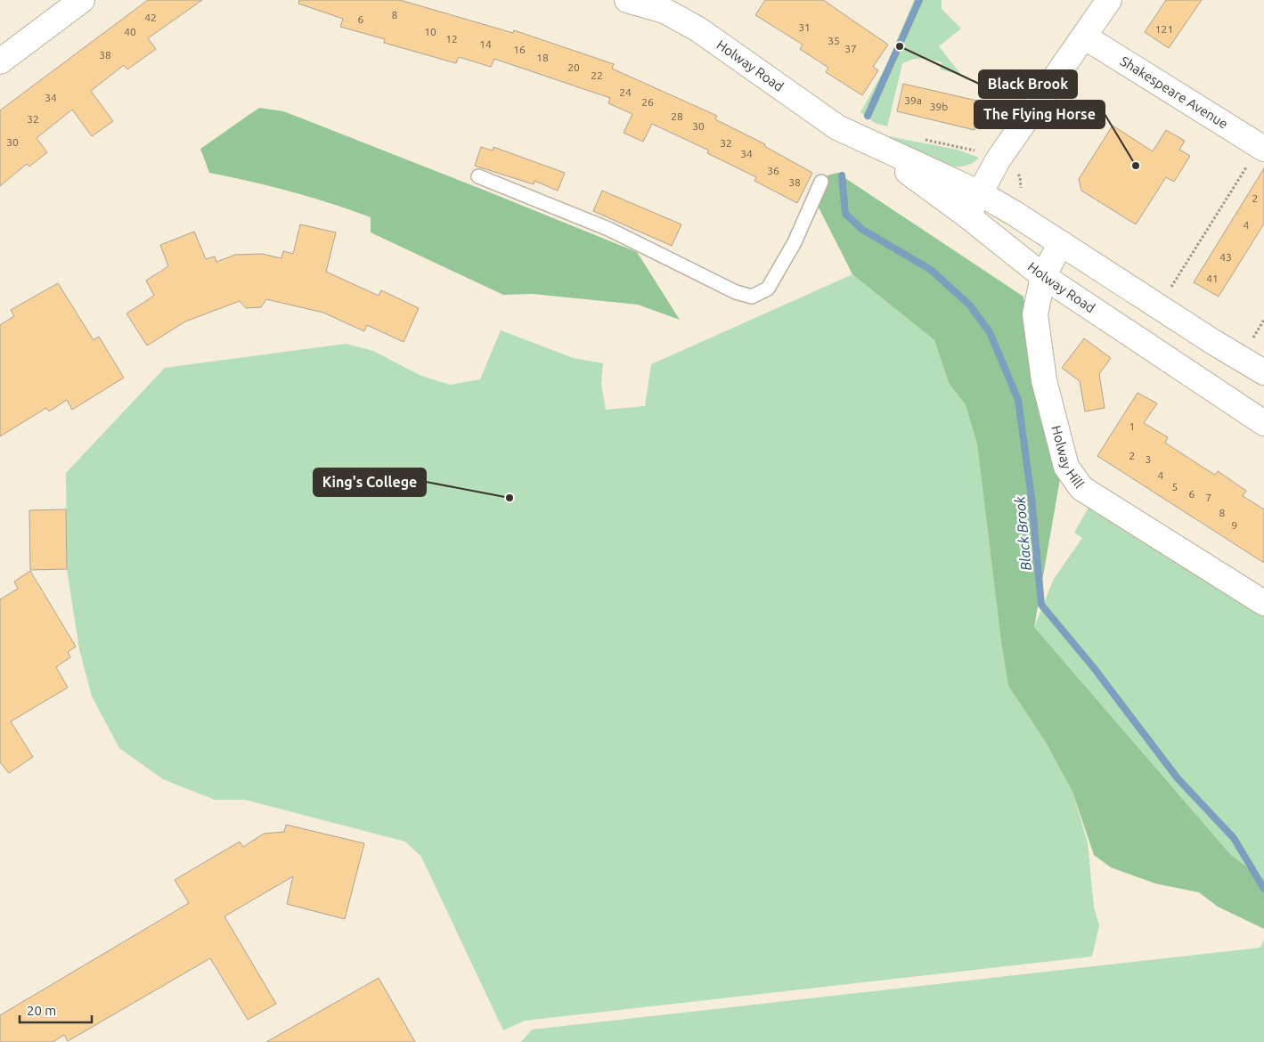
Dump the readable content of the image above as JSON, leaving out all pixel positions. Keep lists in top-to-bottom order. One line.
{"streets":{"street":["Holway Road","Shakespeare Avenue","Holway Hill"]},"crossings":[["Holway Road","Holway Hill"]],"water":["Black Brook"],"places":["Black Brook","The Flying Horse","King's College"],"house_numbers":["8","42","6","31","121","40","10","12","35","14","37","16","38","18","20","22","24","34","39a","26","39b","28","32","30","30","32","34","36","38","2","4","43","41","1","2","3","4","5","6","7","8","9"],"scale_bar":"20 m"}
